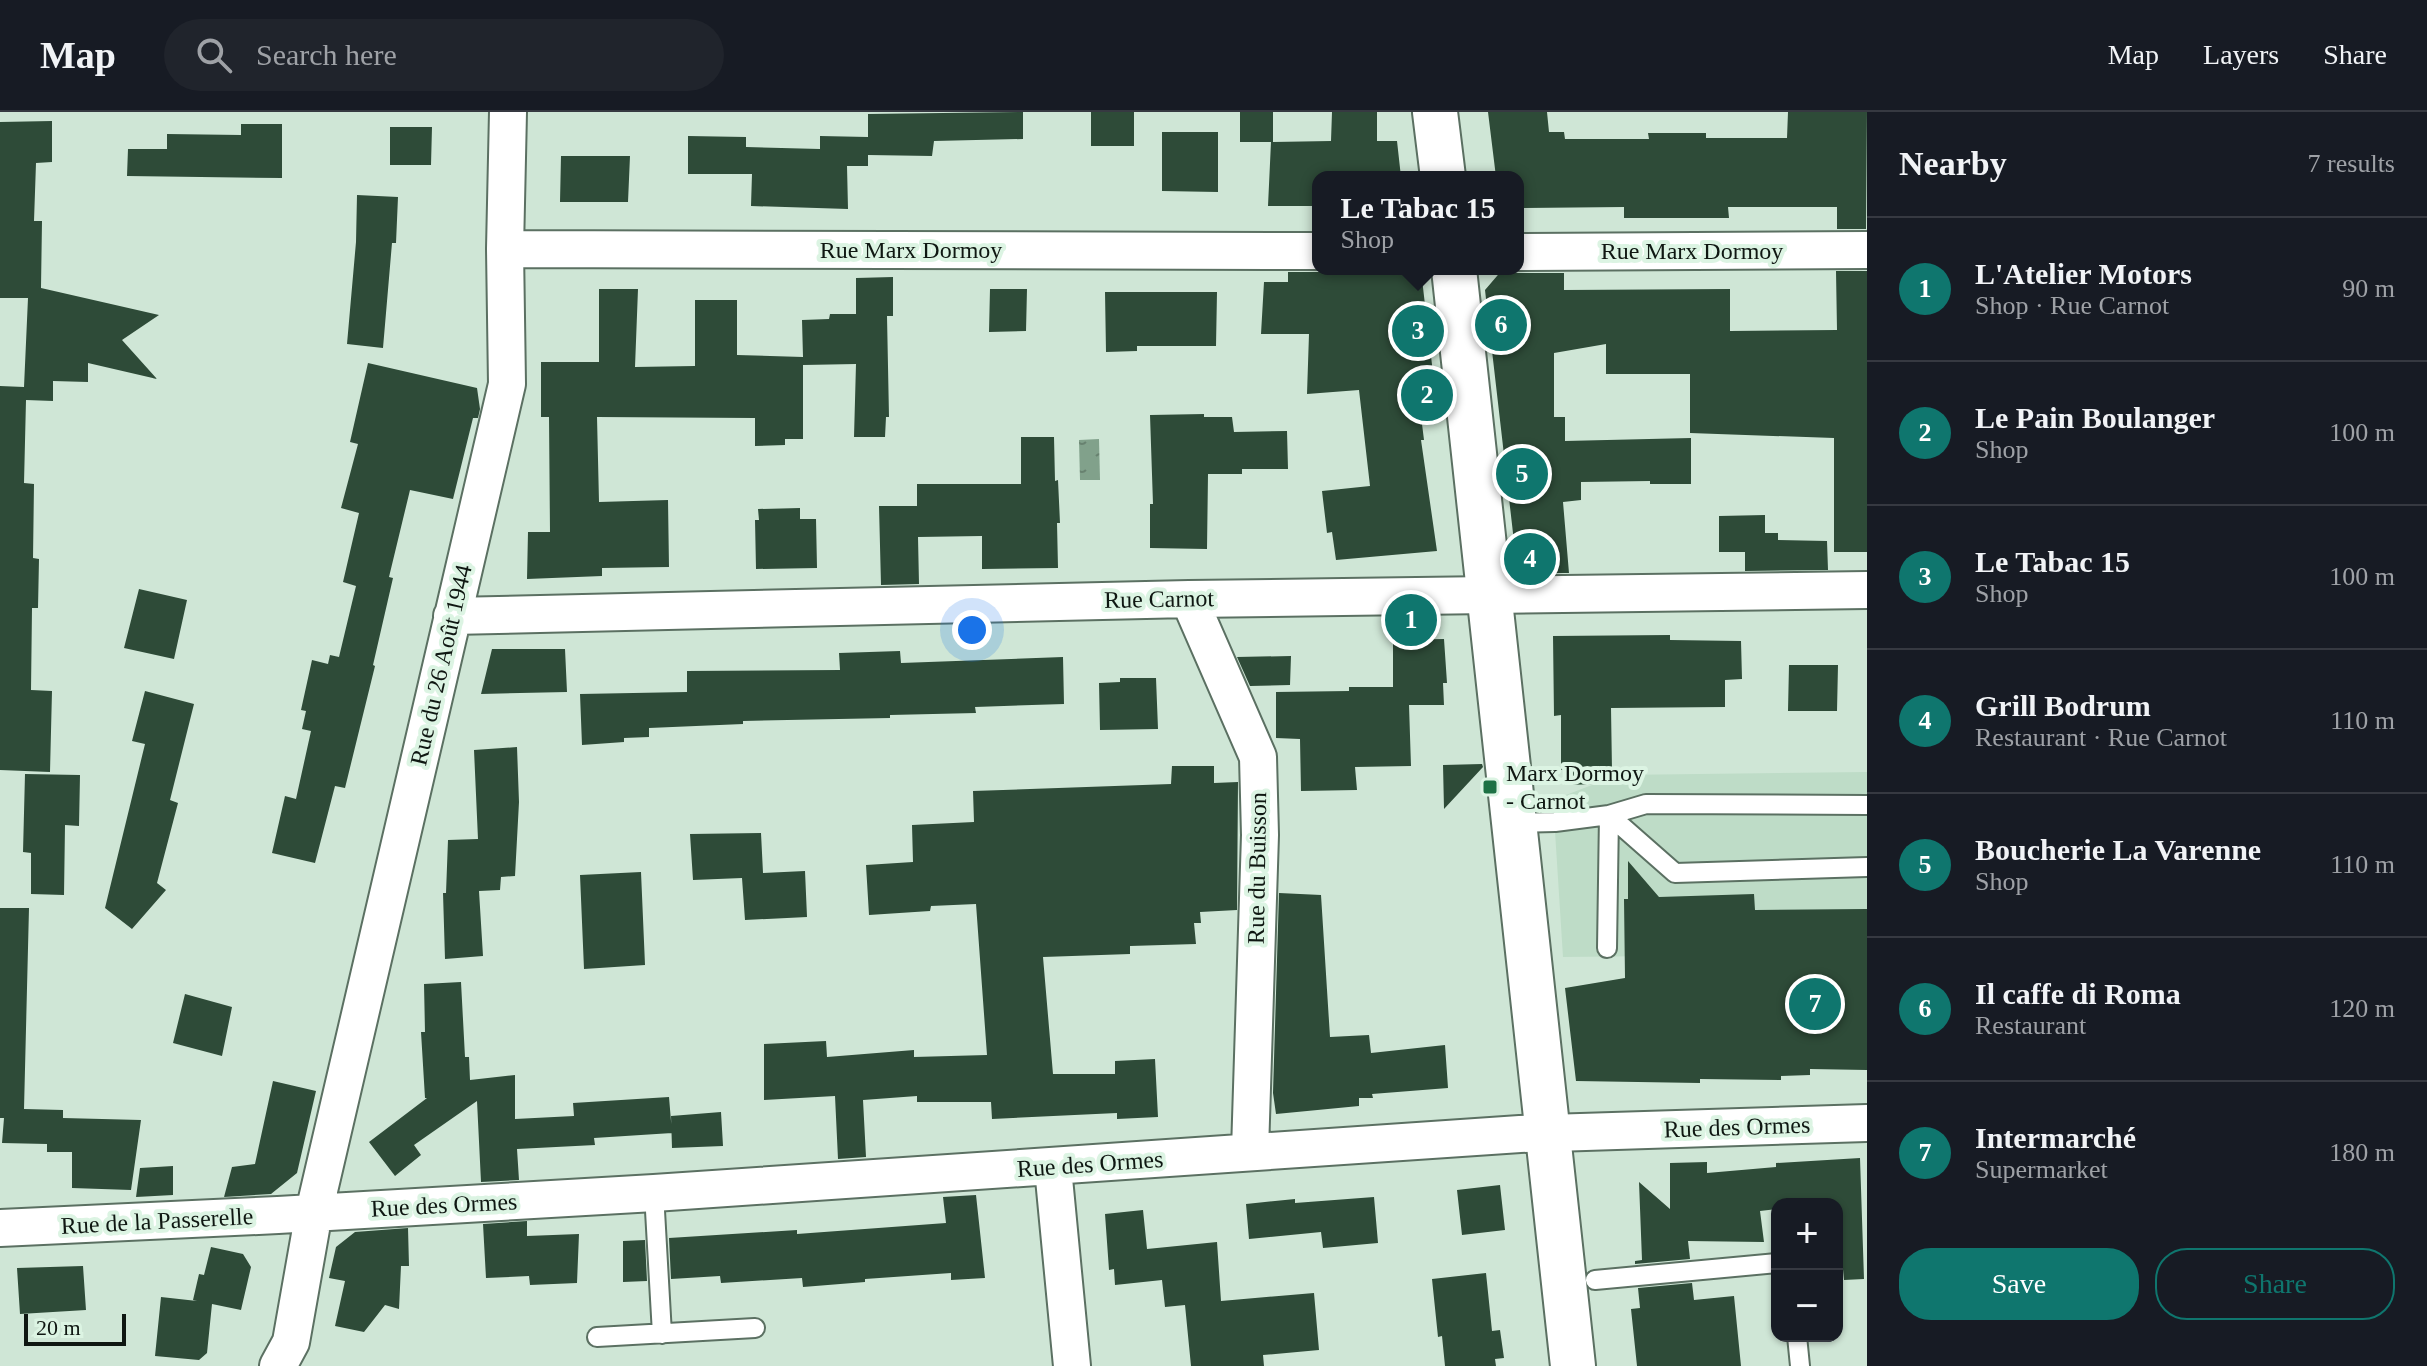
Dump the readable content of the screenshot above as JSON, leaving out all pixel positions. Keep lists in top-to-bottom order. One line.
{"streets":{"street":["Rue Marx Dormoy","Rue Carnot","Rue du 26 Août 1944","Rue du Buisson","Rue des Ormes","Rue de la Passerelle"]},"crossings":[["Rue Marx Dormoy","Rue du 26 Août 1944"],["Rue Carnot","Rue du 26 Août 1944"],["Rue Carnot","Rue du Buisson"],["Rue du 26 Août 1944","Rue des Ormes"],["Rue du 26 Août 1944","Rue de la Passerelle"],["Rue du Buisson","Rue des Ormes"],["Rue des Ormes","Rue de la Passerelle"]],"places":{"transit":["Marx Dormoy - Carnot"]},"scale_bar":"20 m","page":{"header":"Map","search":"Search here","nav":["Map","Layers","Share"],"heading":["Nearby","7 results"],"popup":["Le Tabac 15","Shop"],"list":[{"mark":"1","name":"L'Atelier Motors","note":"Shop · Rue Carnot","value":"90 m"},{"mark":"2","name":"Le Pain Boulanger","note":"Shop","value":"100 m"},{"mark":"3","name":"Le Tabac 15","note":"Shop","value":"100 m"},{"mark":"4","name":"Grill Bodrum","note":"Restaurant · Rue Carnot","value":"110 m"},{"mark":"5","name":"Boucherie La Varenne","note":"Shop","value":"110 m"},{"mark":"6","name":"Il caffe di Roma","note":"Restaurant","value":"120 m"},{"mark":"7","name":"Intermarché","note":"Supermarket","value":"180 m"}],"pins":["6","3","2","5","4","1","7"],"map_buttons":["+","−"],"buttons":["Save","Share"],"scale":"20 m"}}
